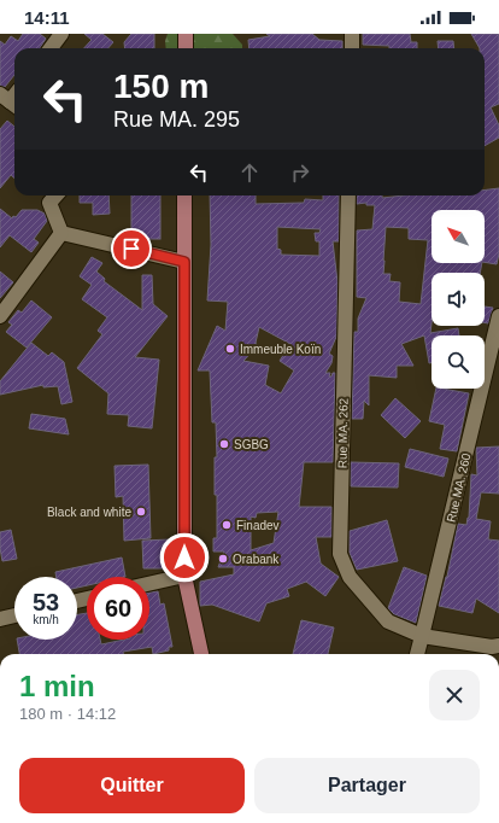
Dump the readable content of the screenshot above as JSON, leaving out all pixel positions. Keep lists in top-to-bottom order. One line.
{"streets":{"street":["Rue MA. 262","Rue MA. 260"]},"crossings":[["Rue MA. 262","Rue MA. 260"]],"places":["Immeuble Koïn","SGBG","Black and white","Finadev","Orabank"],"north":"top left","page":{"status":"14:11","turn":["150 m","Rue MA. 295"],"speed":"53 km/h","limit":"60","heading":["1 min","180 m · 14:12"],"buttons":["Quitter","Partager"]}}
